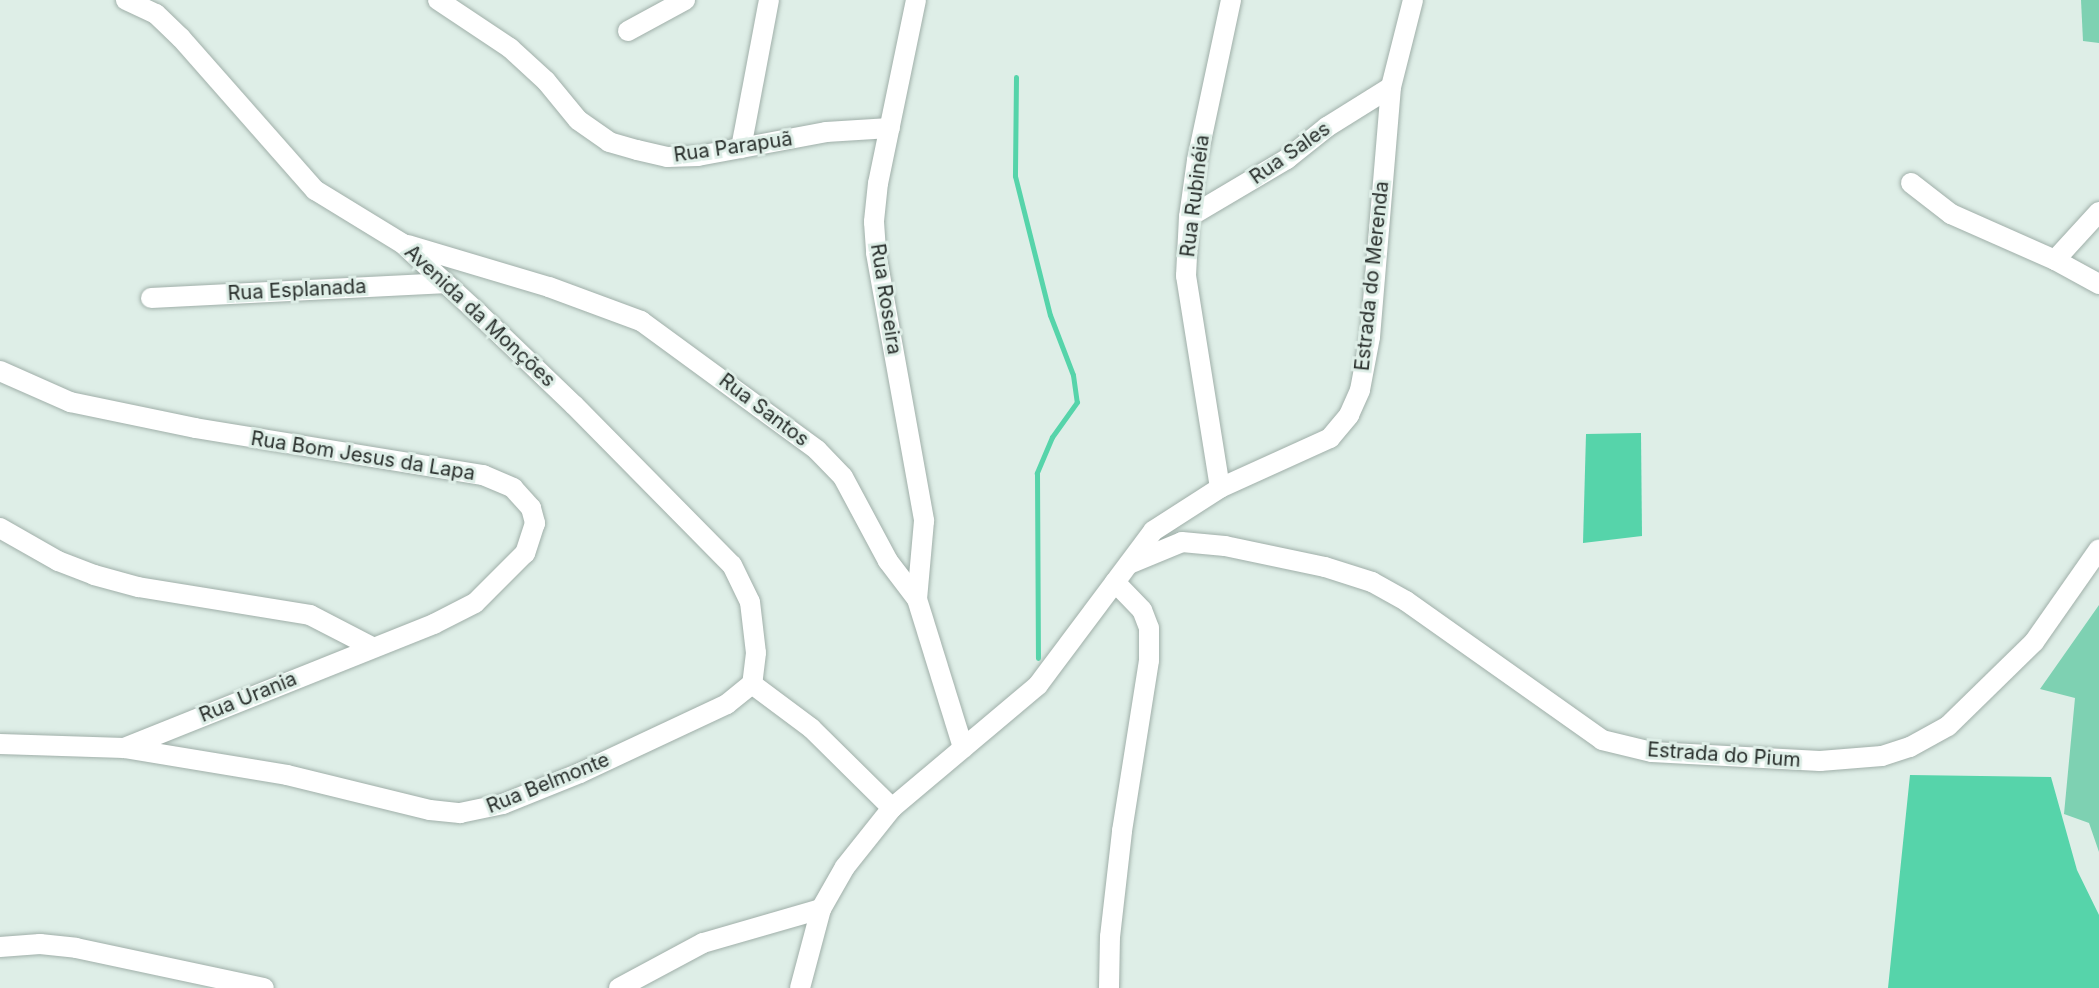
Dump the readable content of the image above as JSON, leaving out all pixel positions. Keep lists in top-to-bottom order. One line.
{"streets":{"street":["Rua Parapuã","Rua Sales","Rua Rubinéia","Estrada do Merenda","Rua Esplanada","Rua Roseira","Avenida da Monções","Rua Santos","Rua Bom Jesus da Lapa","Rua Urania","Estrada do Pium","Rua Belmonte"]},"crossings":[["Rua Parapuã","Rua Roseira"],["Rua Sales","Rua Rubinéia"],["Rua Sales","Estrada do Merenda"],["Rua Rubinéia","Estrada do Merenda"],["Estrada do Merenda","Rua Santos"],["Estrada do Merenda","Estrada do Pium"],["Rua Esplanada","Avenida da Monções"],["Rua Roseira","Rua Santos"],["Avenida da Monções","Rua Santos"],["Avenida da Monções","Rua Belmonte"],["Rua Bom Jesus da Lapa","Rua Urania"],["Rua Urania","Rua Belmonte"]]}
